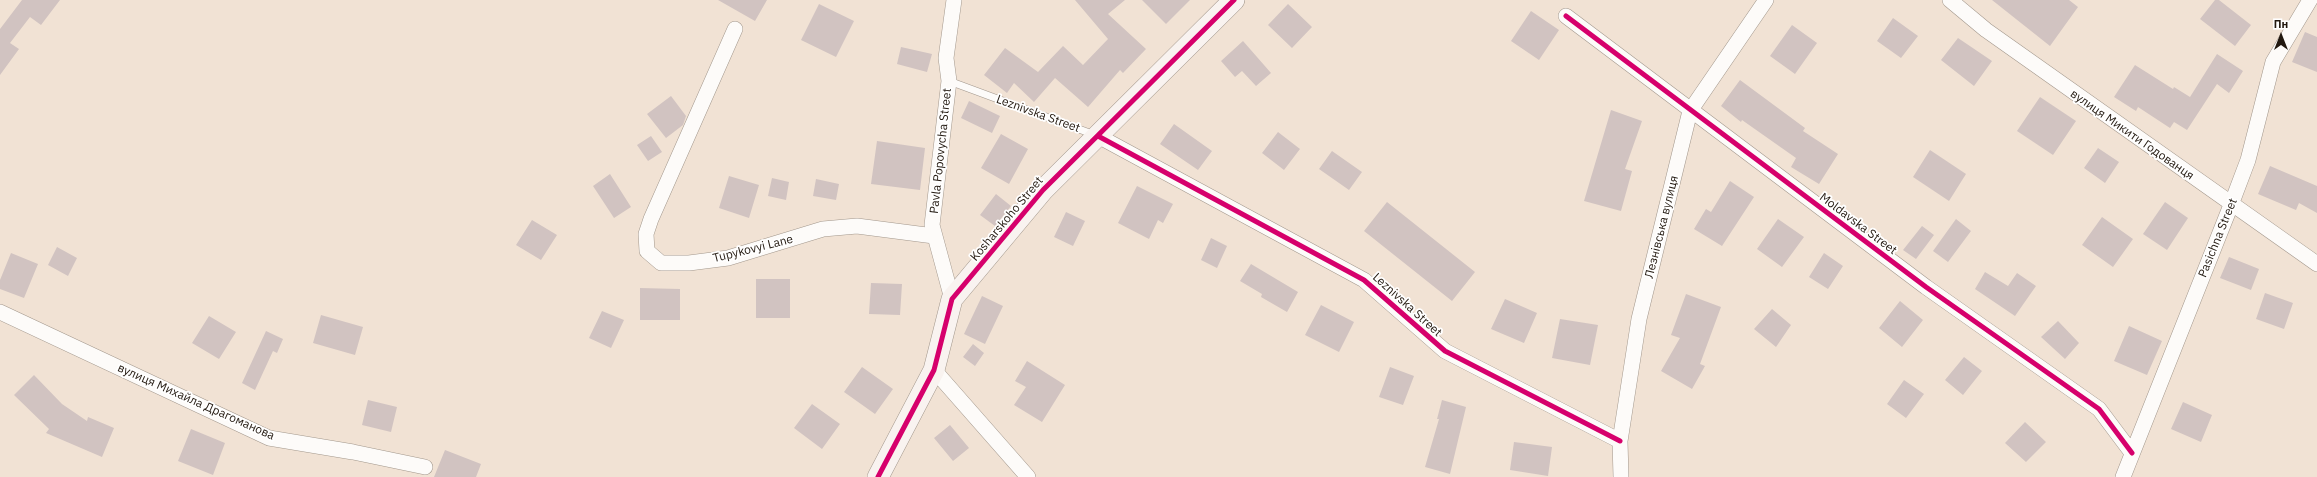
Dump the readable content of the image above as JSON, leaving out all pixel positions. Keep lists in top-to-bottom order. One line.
{"streets":{"street":["Leznivska Street","вулиця Микити Годованця","Pavla Popovycha Street","Kosharskoho Street","Moldavska Street","Лезнівська вулиця","Pasichna Street","Tupykovyi Lane","вулиця Михайла Драгоманова"]},"crossings":[["Leznivska Street","Pavla Popovycha Street"],["Leznivska Street","Kosharskoho Street"],["Leznivska Street","Лезнівська вулиця"],["вулиця Микити Годованця","Pasichna Street"],["Pavla Popovycha Street","Kosharskoho Street"],["Pavla Popovycha Street","Tupykovyi Lane"],["Moldavska Street","Лезнівська вулиця"],["Moldavska Street","Pasichna Street"]],"north":"top"}
